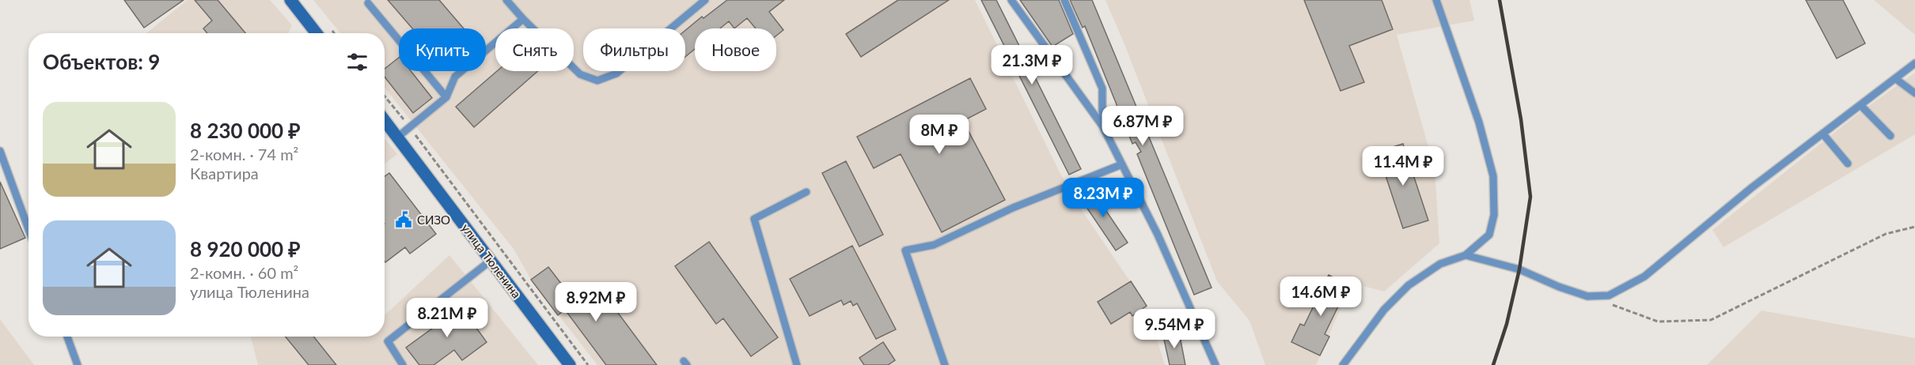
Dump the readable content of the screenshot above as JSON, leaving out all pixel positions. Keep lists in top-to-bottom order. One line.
{"streets":{"main road":["улица Тюленина"]},"places":{"public building":["СИЗО"]},"page":{"chip":["Купить","Снять","Фильтры","Новое"],"heading":"Объектов: 9","price":["21.3M ₽","6.87M ₽","8M ₽","11.4M ₽","8.23M ₽","14.6M ₽","8.92M ₽","8.21M ₽","9.54M ₽"],"list":[{"name":"8 230 000 ₽","note":"2-комн. · 74 m² · Квартира"},{"name":"8 920 000 ₽","note":"2-комн. · 60 m² · улица Тюленина"}]}}
